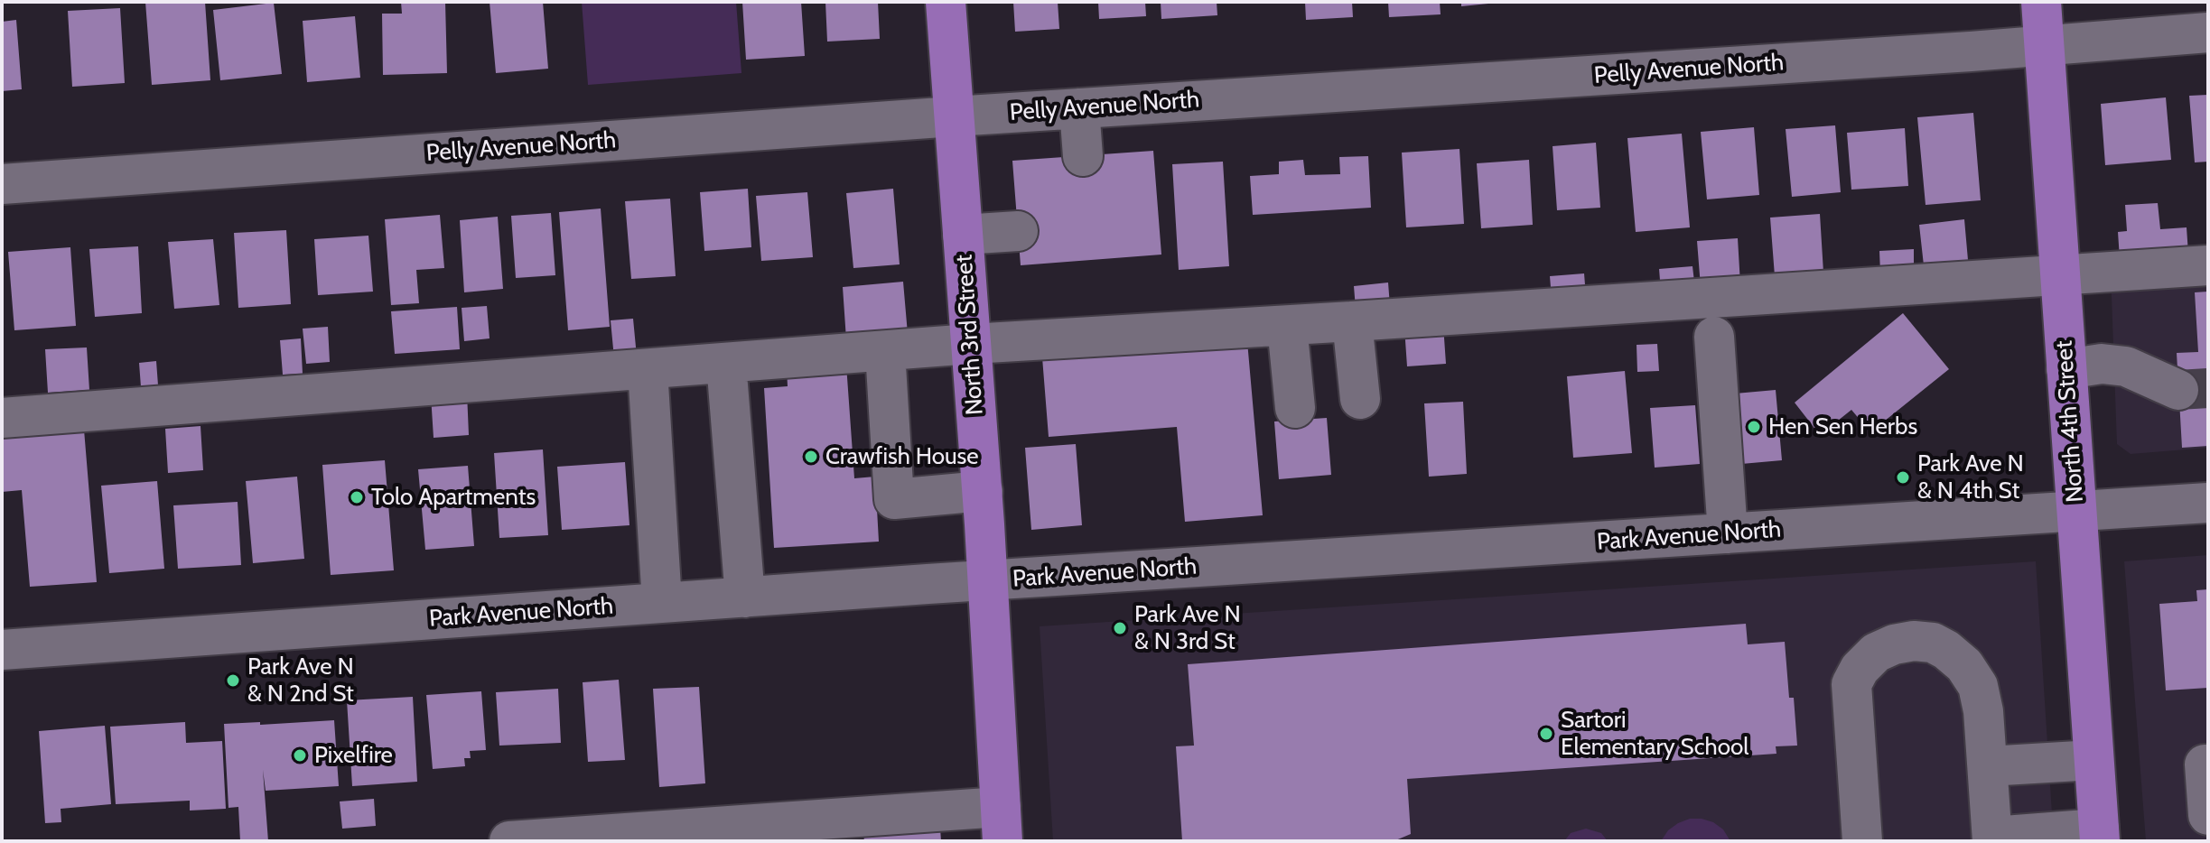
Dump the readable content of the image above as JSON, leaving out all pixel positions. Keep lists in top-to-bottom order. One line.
{"streets":{"main road":["North 3rd Street","North 4th Street"],"street":["Pelly Avenue North","Park Avenue North"]},"crossings":[["Pelly Avenue North","North 3rd Street"],["Pelly Avenue North","North 4th Street"],["North 3rd Street","Park Avenue North"],["North 4th Street","Park Avenue North"]],"places":["Hen Sen Herbs","Crawfish House","Park Ave N & N 4th St","Tolo Apartments","Park Ave N & N 3rd St","Park Ave N & N 2nd St","Sartori Elementary School","Pixelfire"]}
